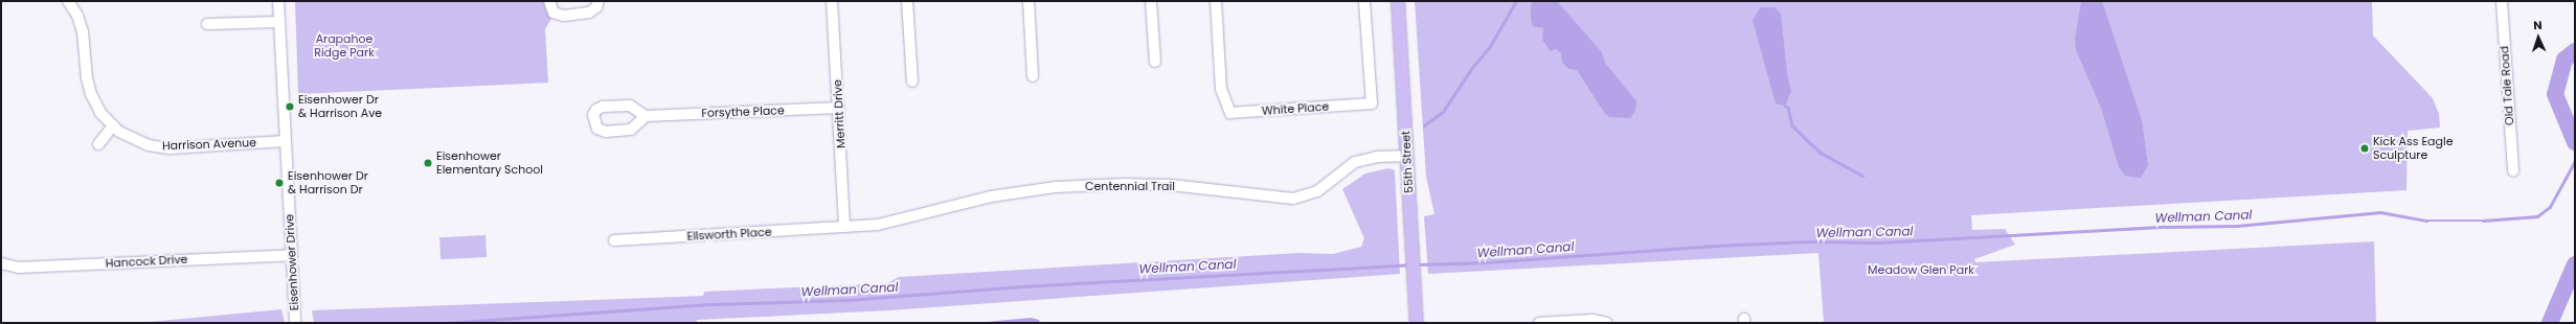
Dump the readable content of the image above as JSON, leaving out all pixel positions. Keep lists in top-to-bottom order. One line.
{"streets":{"main road":["55th Street"],"street":["Old Tale Road","White Place","Forsythe Place","Merritt Drive","Harrison Avenue","Centennial Trail","Ellsworth Place","Hancock Drive","Eisenhower Drive"]},"crossings":[["Forsythe Place","Merritt Drive"],["Merritt Drive","Centennial Trail"],["Merritt Drive","Ellsworth Place"],["Harrison Avenue","Eisenhower Drive"],["55th Street","Centennial Trail"],["Centennial Trail","Ellsworth Place"],["Hancock Drive","Eisenhower Drive"]],"water":["Wellman Canal"],"parks":["Arapahoe Ridge Park","Meadow Glen Park"],"places":["Eisenhower Dr & Harrison Ave","Kick Ass Eagle Sculpture","Eisenhower Elementary School","Eisenhower Dr & Harrison Dr"],"north":"top"}
